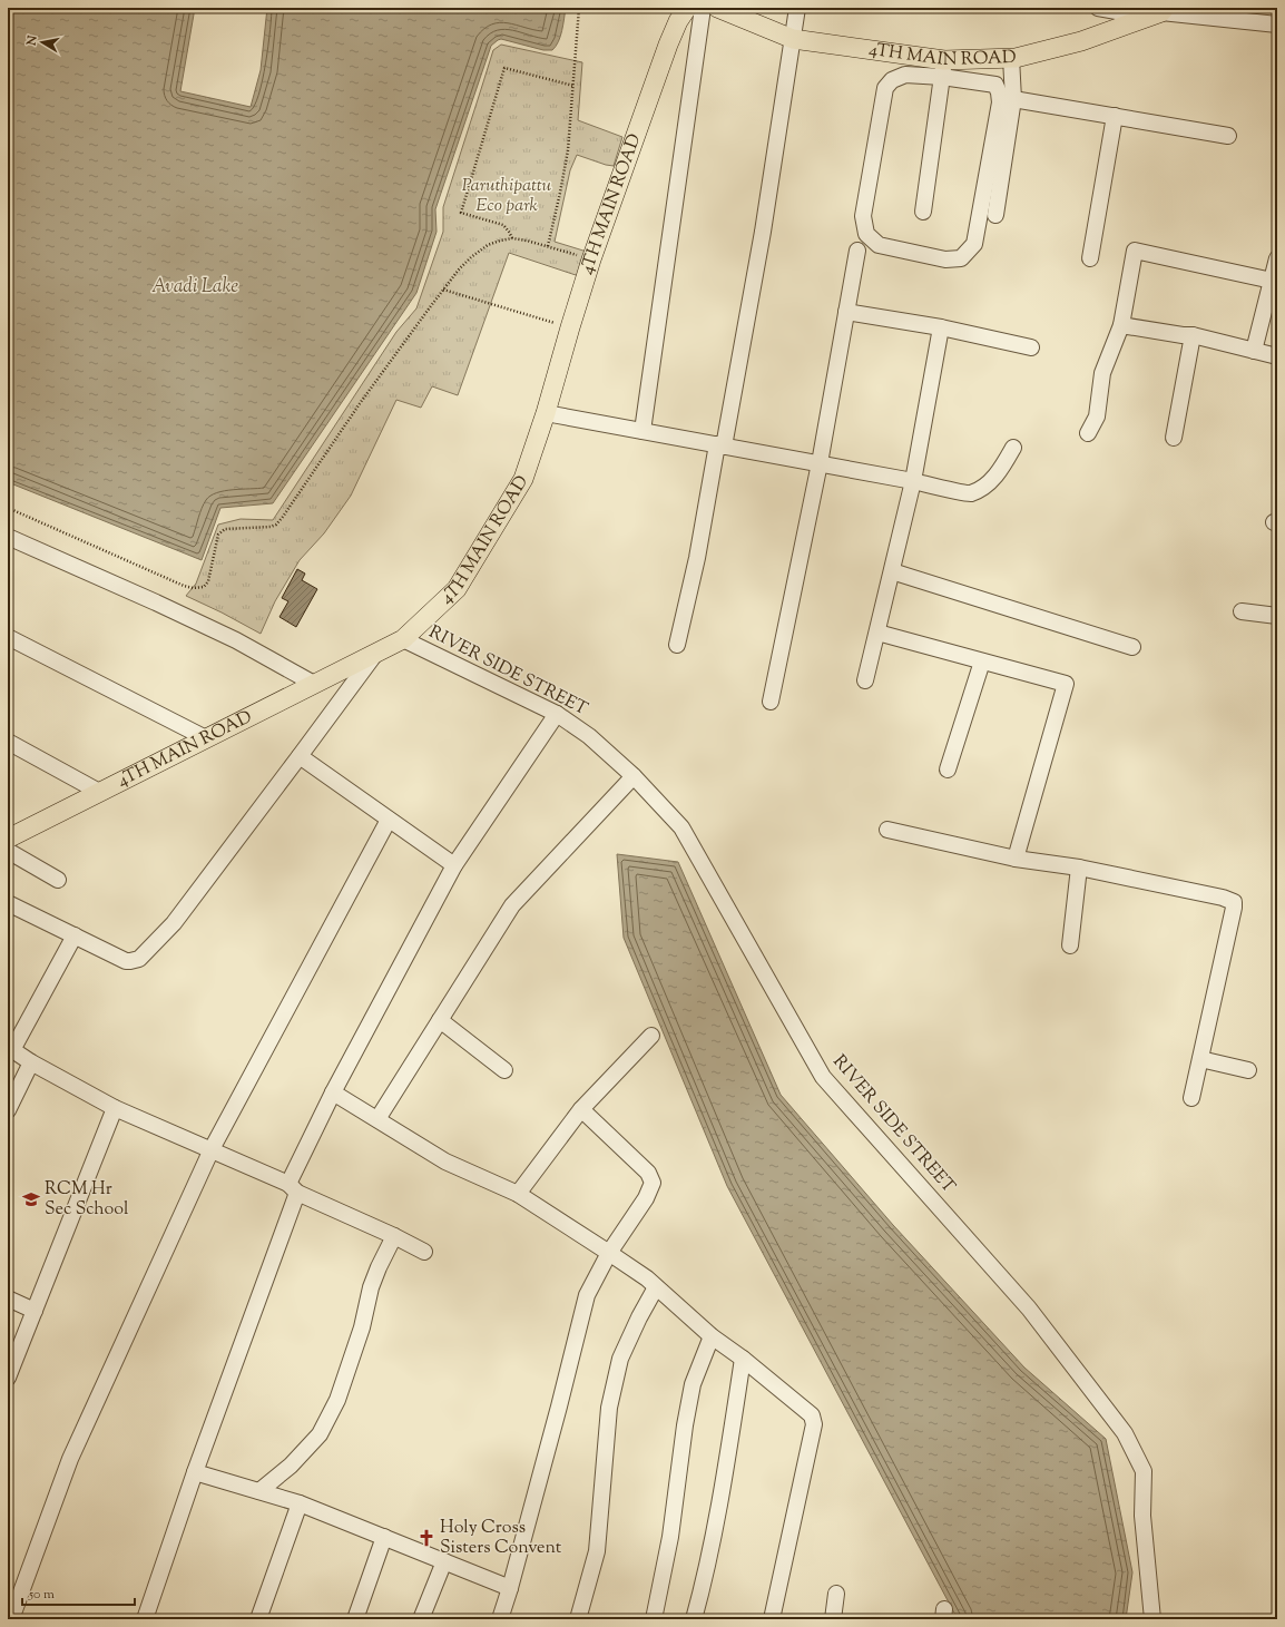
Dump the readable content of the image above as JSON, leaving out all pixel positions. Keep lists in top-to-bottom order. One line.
{"streets":{"main road":["4TH MAIN ROAD"],"street":["RIVER SIDE STREET"]},"crossings":[["4TH MAIN ROAD","RIVER SIDE STREET"]],"water":["Avadi Lake"],"parks":["Paruthipattu Eco park"],"places":{"school or university":["RCM Hr Sec School"],"church":["Holy Cross Sisters Convent"]},"scale_bar":"50 m","north":"left"}
